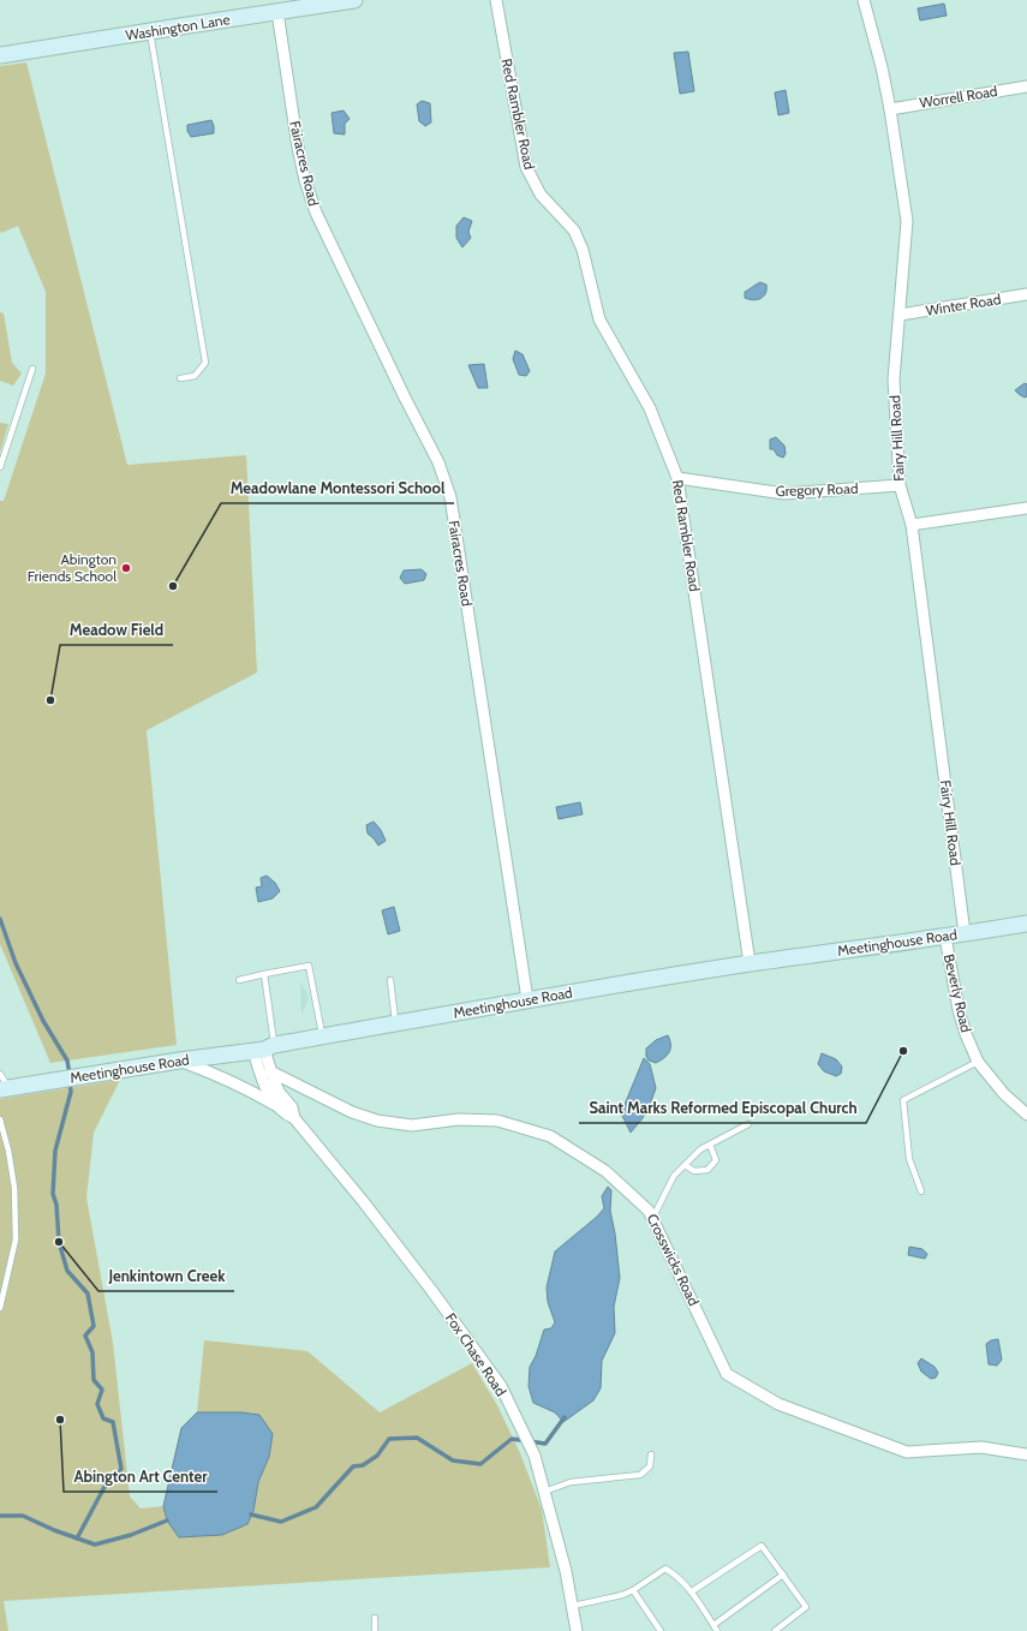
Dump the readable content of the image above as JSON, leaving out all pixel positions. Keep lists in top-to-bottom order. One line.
{"streets":{"street":["Washington Lane","Worrell Road","Red Rambler Road","Fairacres Road","Winter Road","Fairy Hill Road","Gregory Road","Meetinghouse Road","Beverly Road","Crosswicks Road","Fox Chase Road"]},"crossings":[["Washington Lane","Fairacres Road"],["Worrell Road","Fairy Hill Road"],["Red Rambler Road","Gregory Road"],["Red Rambler Road","Meetinghouse Road"],["Fairacres Road","Meetinghouse Road"],["Winter Road","Fairy Hill Road"],["Fairy Hill Road","Gregory Road"],["Fairy Hill Road","Meetinghouse Road"],["Meetinghouse Road","Beverly Road"],["Meetinghouse Road","Fox Chase Road"],["Crosswicks Road","Fox Chase Road"]],"places":["Abington Friends School","Meadowlane Montessori School","Meadow Field","Saint Marks Reformed Episcopal Church","Jenkintown Creek","Abington Art Center"]}
